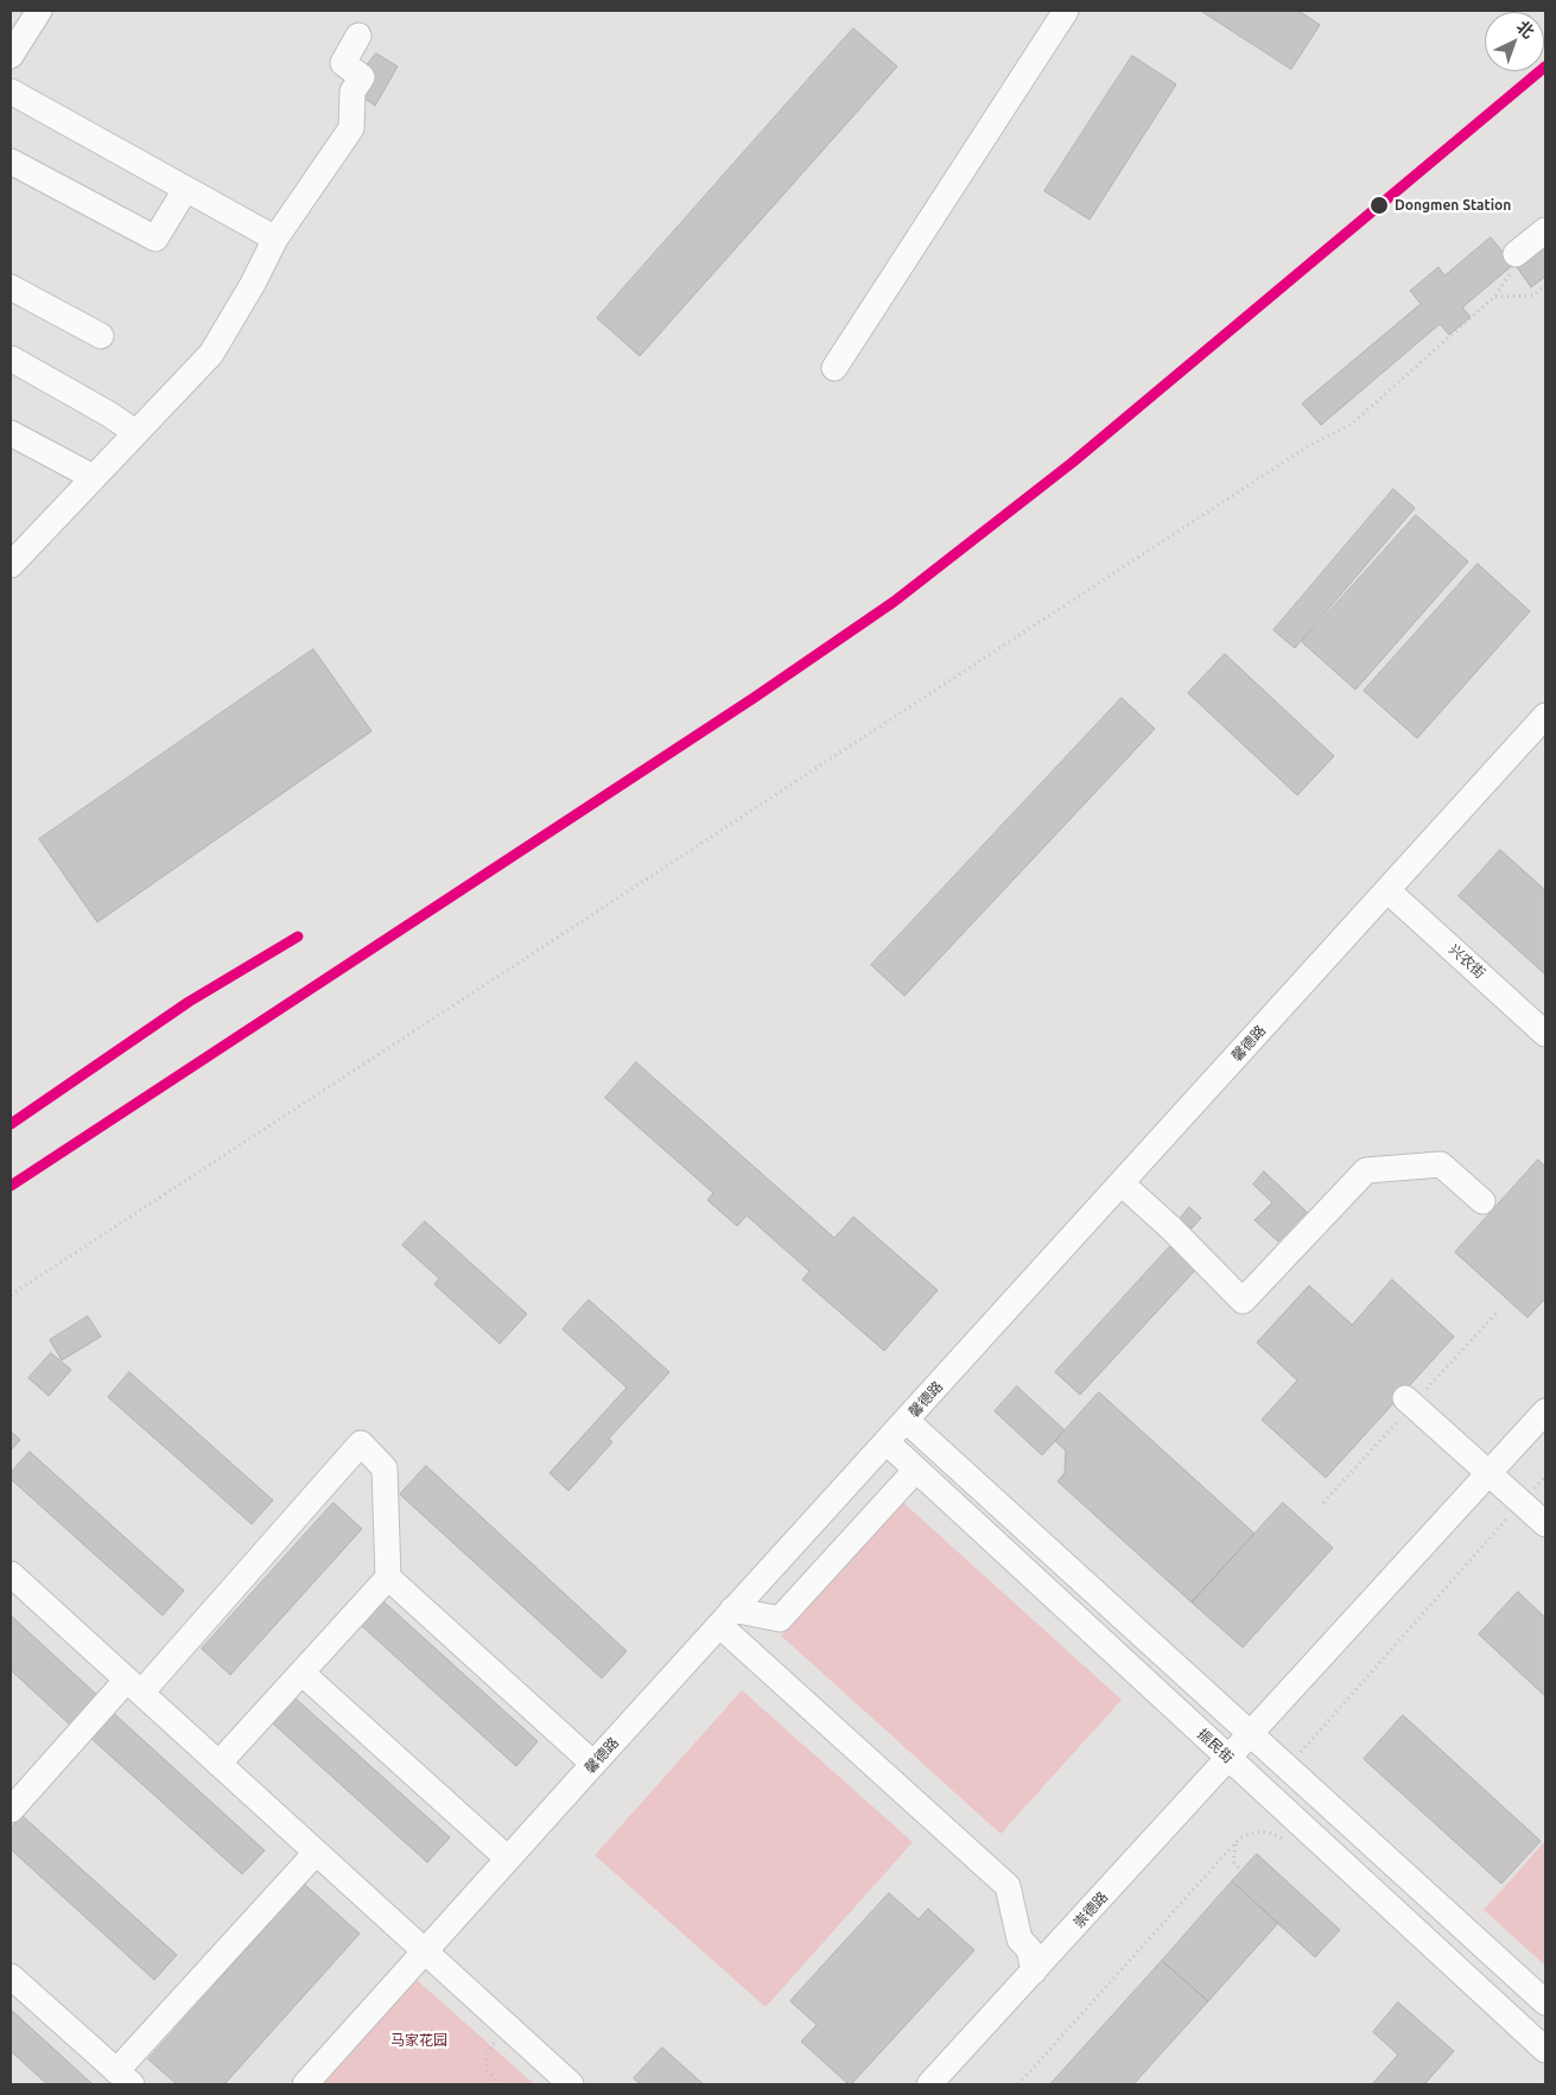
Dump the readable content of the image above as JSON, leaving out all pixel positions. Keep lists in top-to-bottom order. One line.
{"streets":{"street":["兴农街","馨德路","振民街","崇德路"]},"crossings":[["兴农街","馨德路"],["馨德路","振民街"],["振民街","崇德路"]],"parks":["马家花园"],"places":["Dongmen Station"],"north":"top right"}
